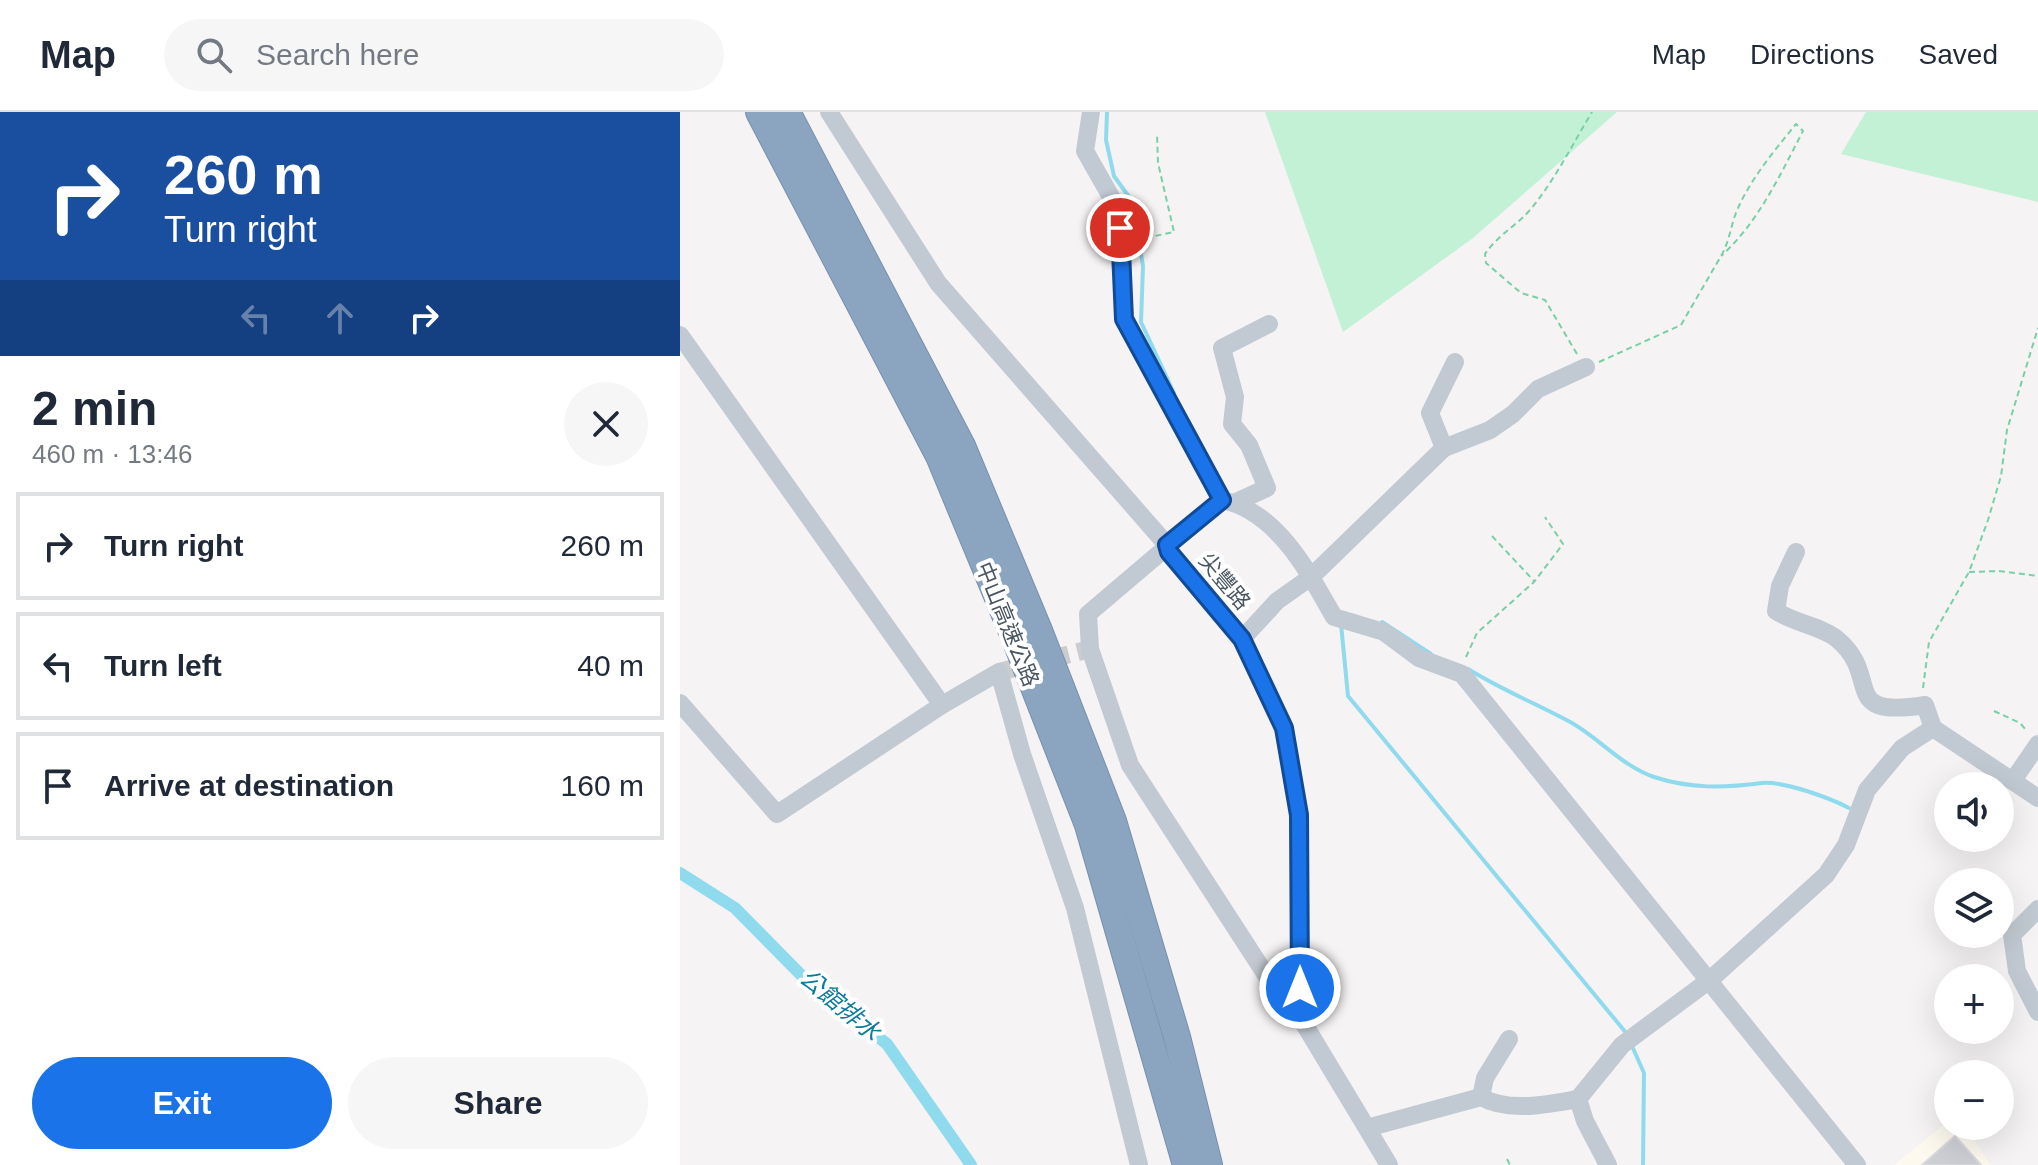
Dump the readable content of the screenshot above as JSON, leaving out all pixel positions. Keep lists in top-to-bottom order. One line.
{"streets":{"highway":["中山高速公路"],"street":["尖豐路"]},"water":["公館排水"],"page":{"header":"Map","search":"Search here","nav":["Map","Directions","Saved"],"turn":["260 m","Turn right"],"heading":["2 min","460 m · 13:46"],"list":[{"name":"Turn right","value":"260 m"},{"name":"Turn left","value":"40 m"},{"name":"Arrive at destination","value":"160 m"}],"map_buttons":["+","−"],"buttons":["Exit","Share"]}}
